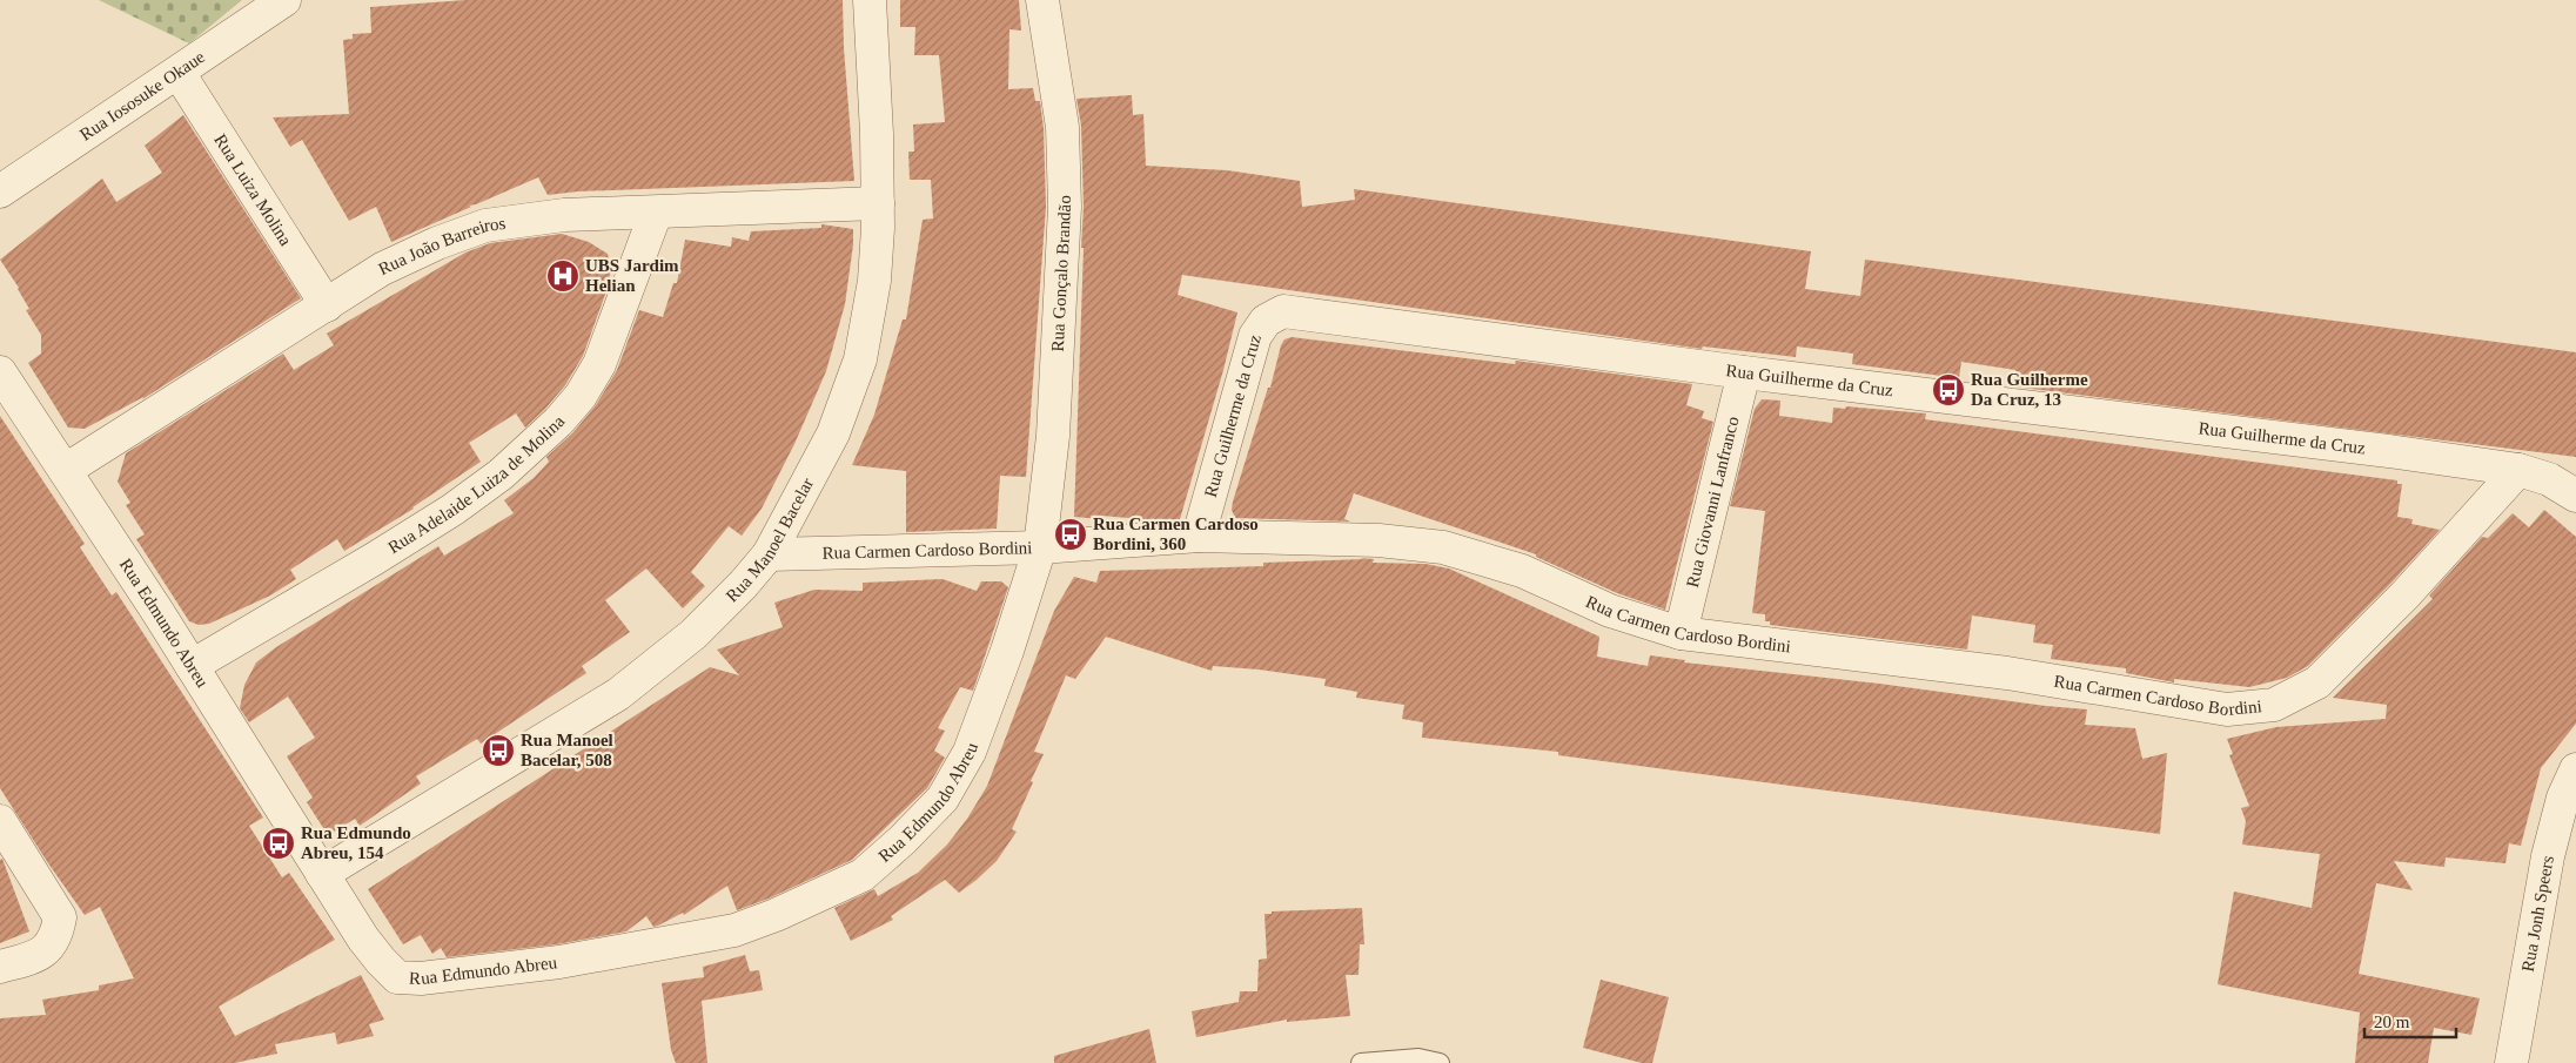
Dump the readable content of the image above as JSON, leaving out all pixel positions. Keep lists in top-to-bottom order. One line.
{"streets":{"street":["Rua Iososuke Okaue","Rua Luiza Molina","Rua João Barreiros","Rua Gonçalo Brandão","Rua Guilherme da Cruz","Rua Adelaide Luiza de Molina","Rua Giovanni Lanfranco","Rua Manoel Bacelar","Rua Carmen Cardoso Bordini","Rua Edmundo Abreu","Rua Jonh Speers"]},"crossings":[["Rua Iososuke Okaue","Rua Luiza Molina"],["Rua Luiza Molina","Rua João Barreiros"],["Rua João Barreiros","Rua Adelaide Luiza de Molina"],["Rua João Barreiros","Rua Manoel Bacelar"],["Rua João Barreiros","Rua Edmundo Abreu"],["Rua Gonçalo Brandão","Rua Carmen Cardoso Bordini"],["Rua Gonçalo Brandão","Rua Edmundo Abreu"],["Rua Guilherme da Cruz","Rua Giovanni Lanfranco"],["Rua Guilherme da Cruz","Rua Carmen Cardoso Bordini"],["Rua Adelaide Luiza de Molina","Rua Edmundo Abreu"],["Rua Giovanni Lanfranco","Rua Carmen Cardoso Bordini"],["Rua Manoel Bacelar","Rua Carmen Cardoso Bordini"],["Rua Manoel Bacelar","Rua Edmundo Abreu"],["Rua Carmen Cardoso Bordini","Rua Edmundo Abreu"]],"places":{"hospital":["UBS Jardim Helian"],"bus stop":["Rua Guilherme Da Cruz, 13","Rua Carmen Cardoso Bordini, 360","Rua Manoel Bacelar, 508","Rua Edmundo Abreu, 154"]},"scale_bar":"20 m"}
